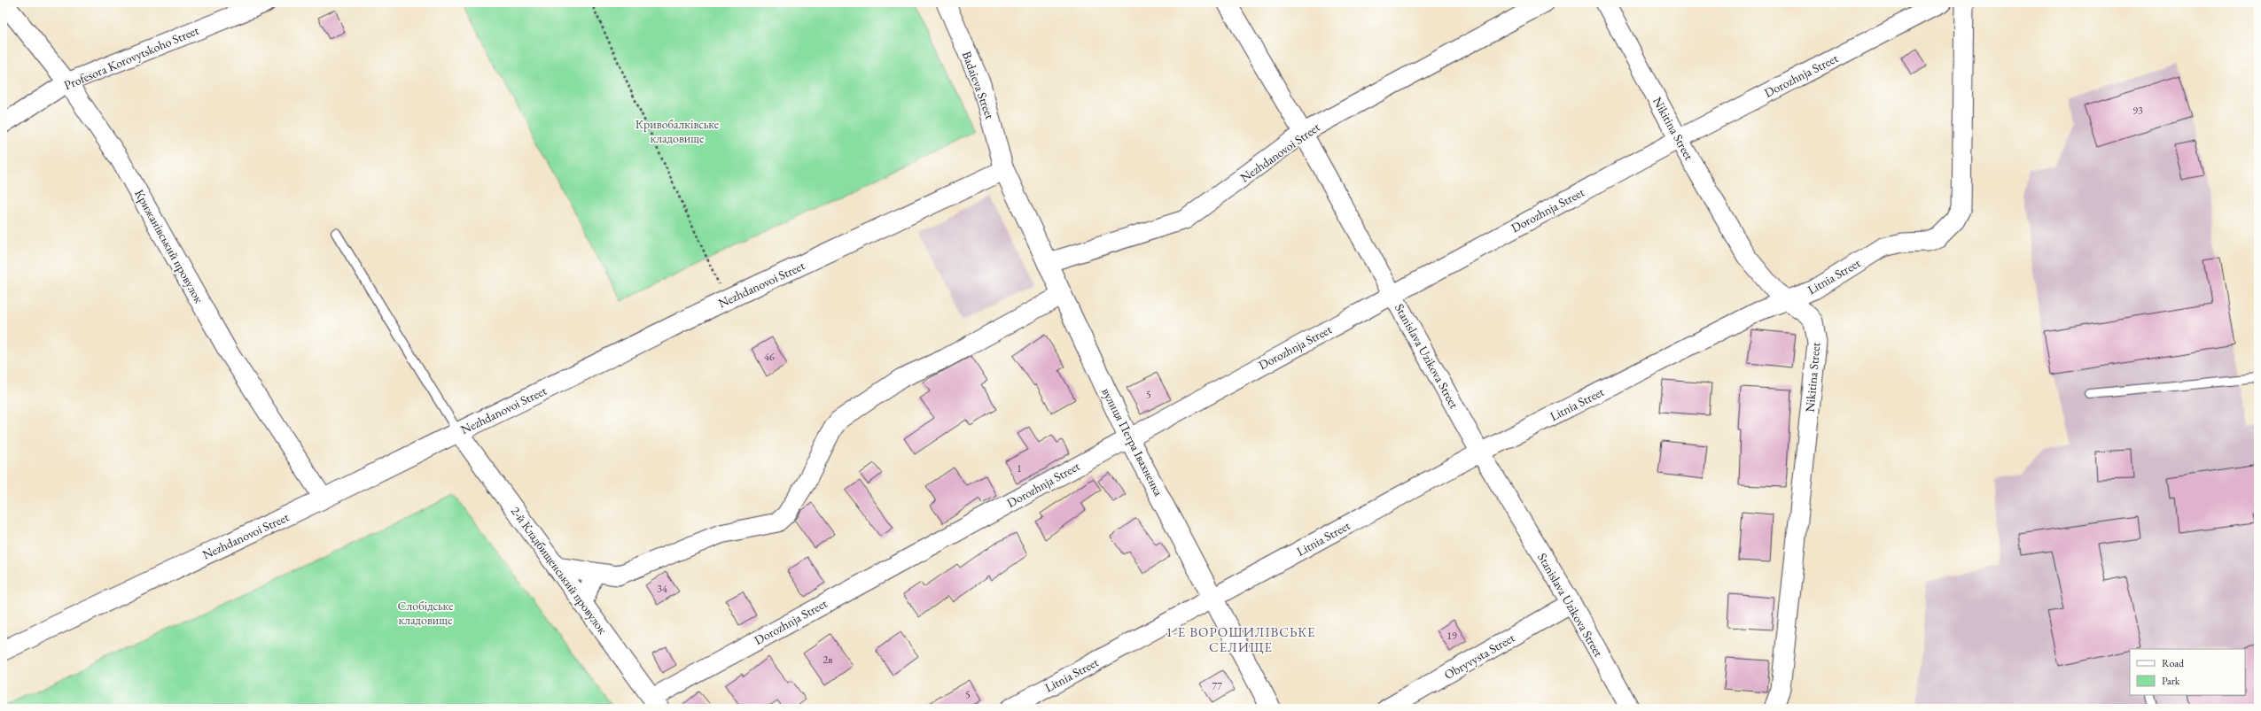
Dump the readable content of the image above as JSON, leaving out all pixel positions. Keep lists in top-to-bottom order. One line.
{"streets":{"street":["Profesora Korovytskoho Street","Dorozhnja Street","Badaieva Street","Nikitina Street","Nezhdanovoi Street","Крижанівський провулок","Litnia Street","Stanislava Uzikova Street","вулиця Петра Івахненка","2-й Кладбищенський провулок","Obryvysta Street"]},"crossings":[["Profesora Korovytskoho Street","Крижанівський провулок"],["Dorozhnja Street","Nikitina Street"],["Dorozhnja Street","Stanislava Uzikova Street"],["Dorozhnja Street","вулиця Петра Івахненка"],["Dorozhnja Street","2-й Кладбищенський провулок"],["Badaieva Street","Nezhdanovoi Street"],["Badaieva Street","вулиця Петра Івахненка"],["Nikitina Street","Litnia Street"],["Nezhdanovoi Street","Крижанівський провулок"],["Nezhdanovoi Street","Stanislava Uzikova Street"],["Nezhdanovoi Street","вулиця Петра Івахненка"],["Nezhdanovoi Street","2-й Кладбищенський провулок"],["Litnia Street","Stanislava Uzikova Street"],["Litnia Street","вулиця Петра Івахненка"],["Stanislava Uzikova Street","Obryvysta Street"]],"districts":["1-Е ВОРОШИЛІВСЬКЕ СЕЛИЩЕ"],"parks":["Кривобалківське кладовище","Слобідське кладовище"],"house_numbers":["93","46","5","1","34","19","2в","77","5"],"legend":["Road","Park"]}
